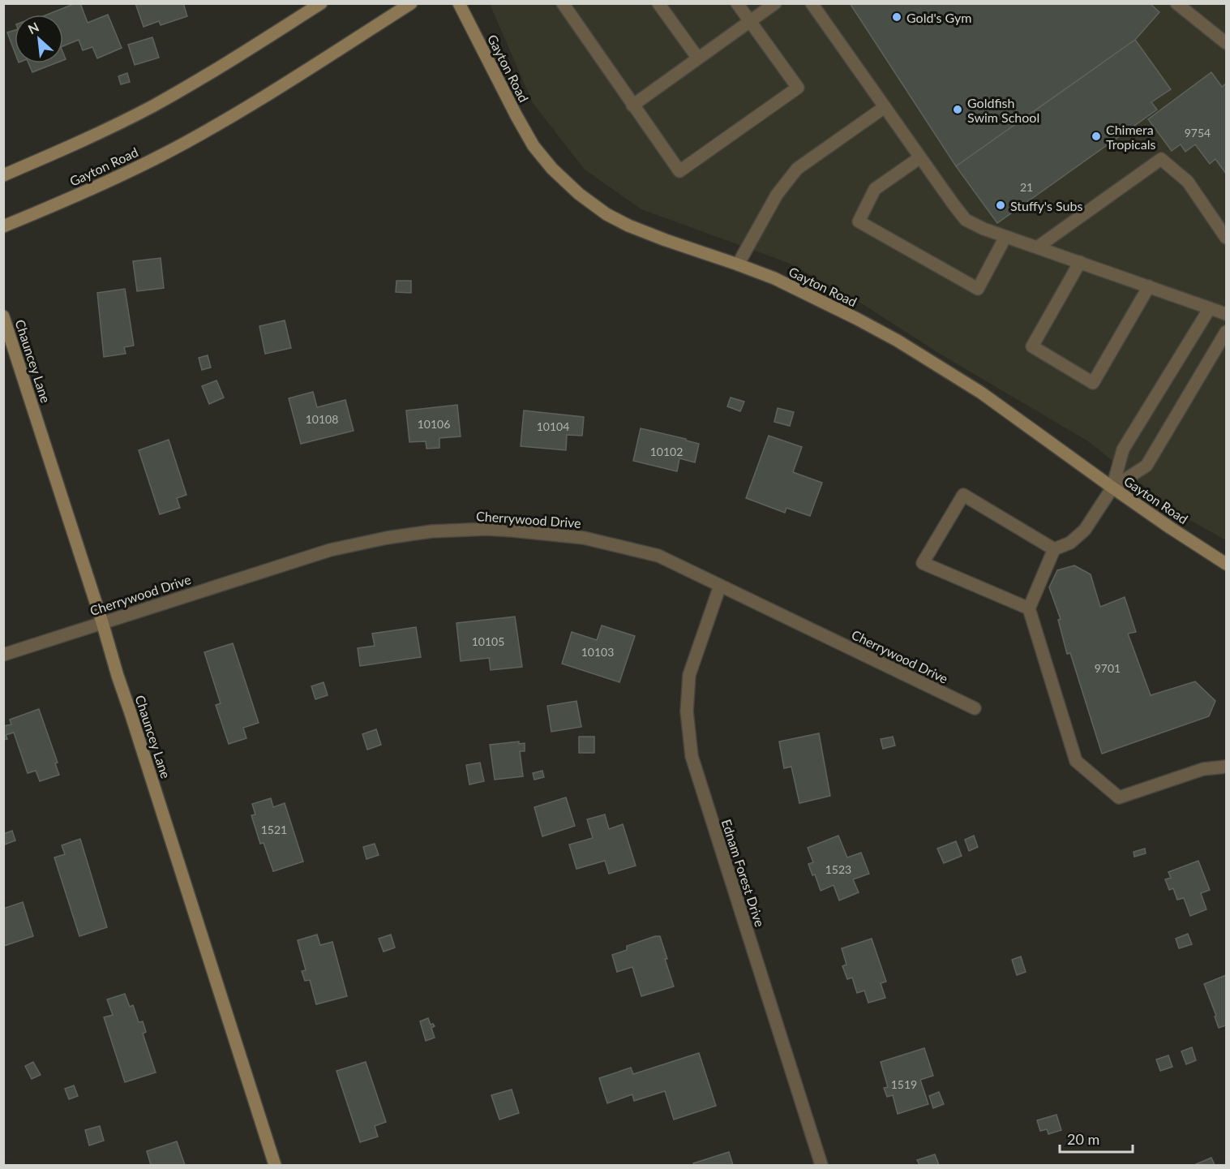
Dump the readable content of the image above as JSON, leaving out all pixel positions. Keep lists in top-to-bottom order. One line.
{"streets":{"street":["Gayton Road","Chauncey Lane","Cherrywood Drive","Ednam Forest Drive"]},"crossings":[["Chauncey Lane","Cherrywood Drive"],["Cherrywood Drive","Ednam Forest Drive"]],"places":["Gold's Gym","Goldfish Swim School","Chimera Tropicals","Stuffy's Subs"],"house_numbers":["9754","21","10108","10106","10104","10102","10105","10103","9701","1521","1523","1519"],"scale_bar":"20 m","north":"top left"}
